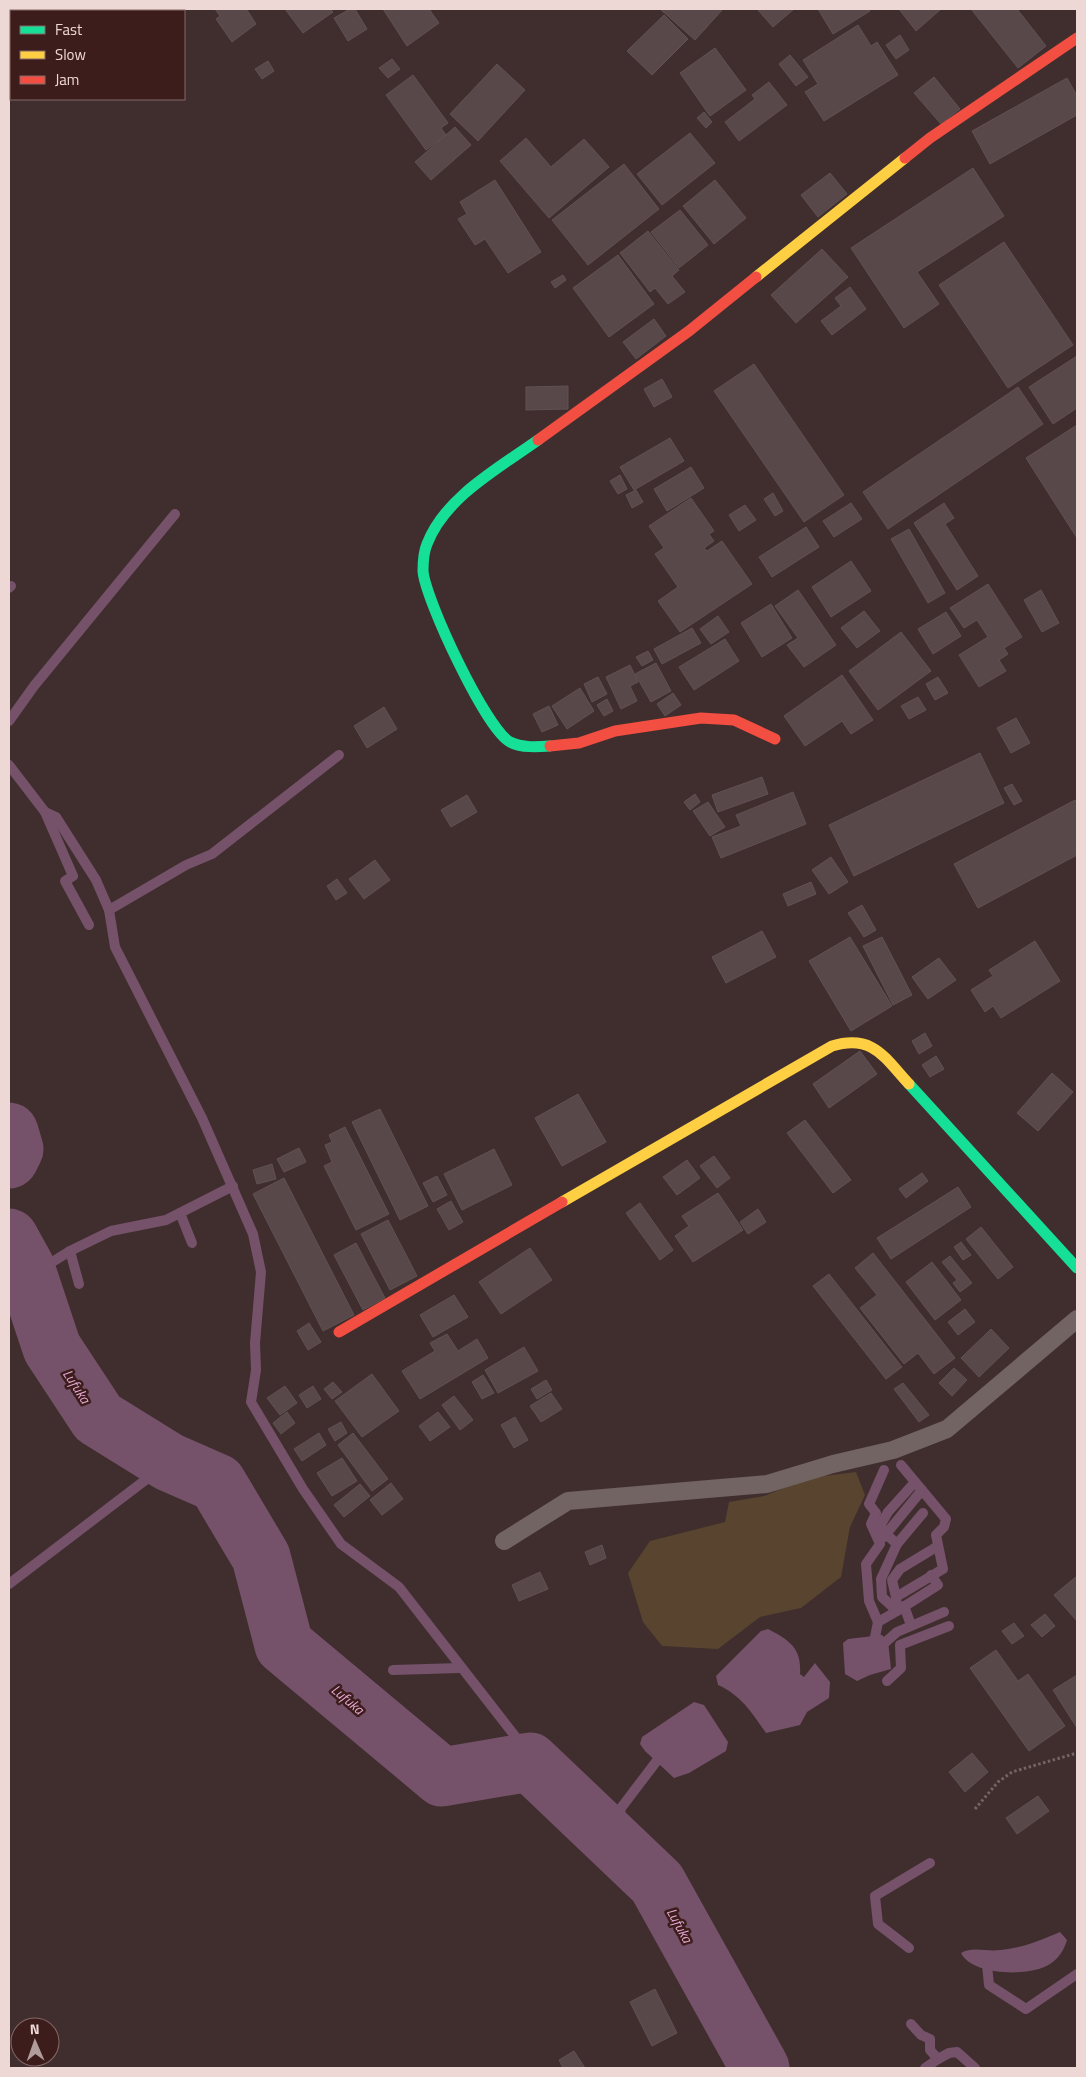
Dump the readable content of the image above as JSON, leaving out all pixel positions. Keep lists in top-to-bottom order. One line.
{"water":["Lufuka"],"legend":["Fast","Slow","Jam"],"north":"top"}
